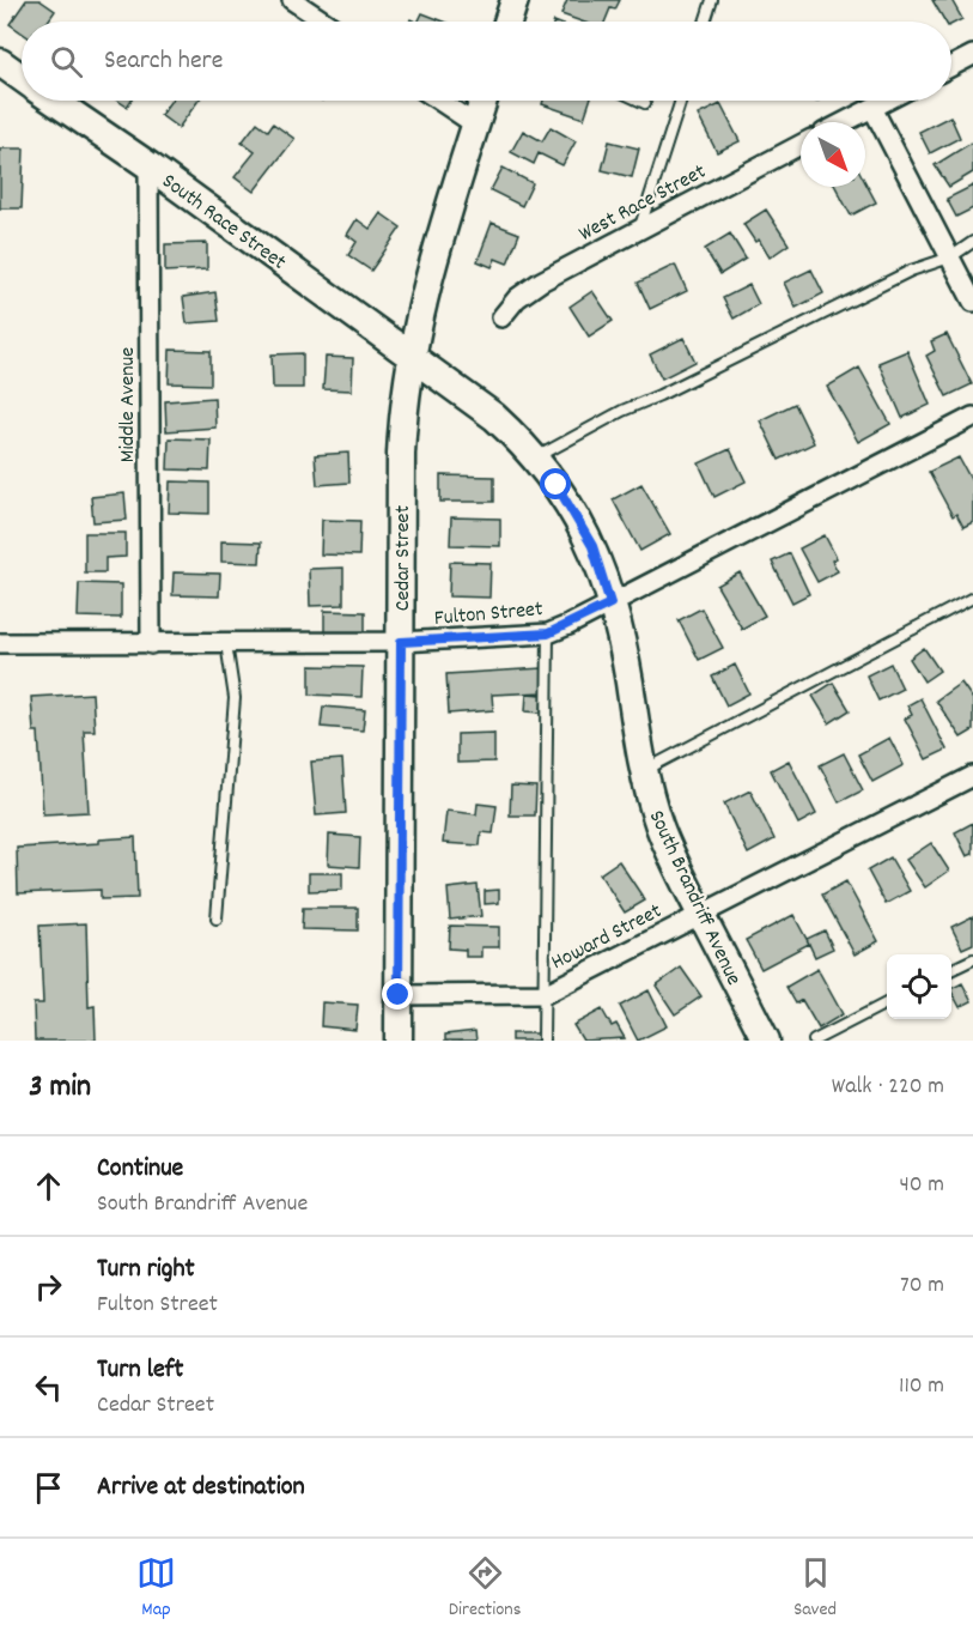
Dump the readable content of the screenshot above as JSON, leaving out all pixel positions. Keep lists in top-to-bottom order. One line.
{"streets":{"main road":["South Race Street","Cedar Street","South Brandriff Avenue"],"street":["West Race Street","Middle Avenue","Fulton Street","Howard Street"]},"crossings":[["South Race Street","Middle Avenue"],["South Race Street","Cedar Street"],["South Race Street","South Brandriff Avenue"],["Middle Avenue","Fulton Street"],["Cedar Street","Fulton Street"],["Cedar Street","South Brandriff Avenue"],["Cedar Street","Howard Street"],["Fulton Street","South Brandriff Avenue"],["South Brandriff Avenue","Howard Street"]],"north":"bottom right","page":{"search":"Search here","heading":["3 min","Walk · 220 m"],"list":[["Continue","South Brandriff Avenue","40 m"],["Turn right","Fulton Street","70 m"],["Turn left","Cedar Street","110 m"],"Arrive at destination"],"nav":["Map","Directions","Saved"]}}
